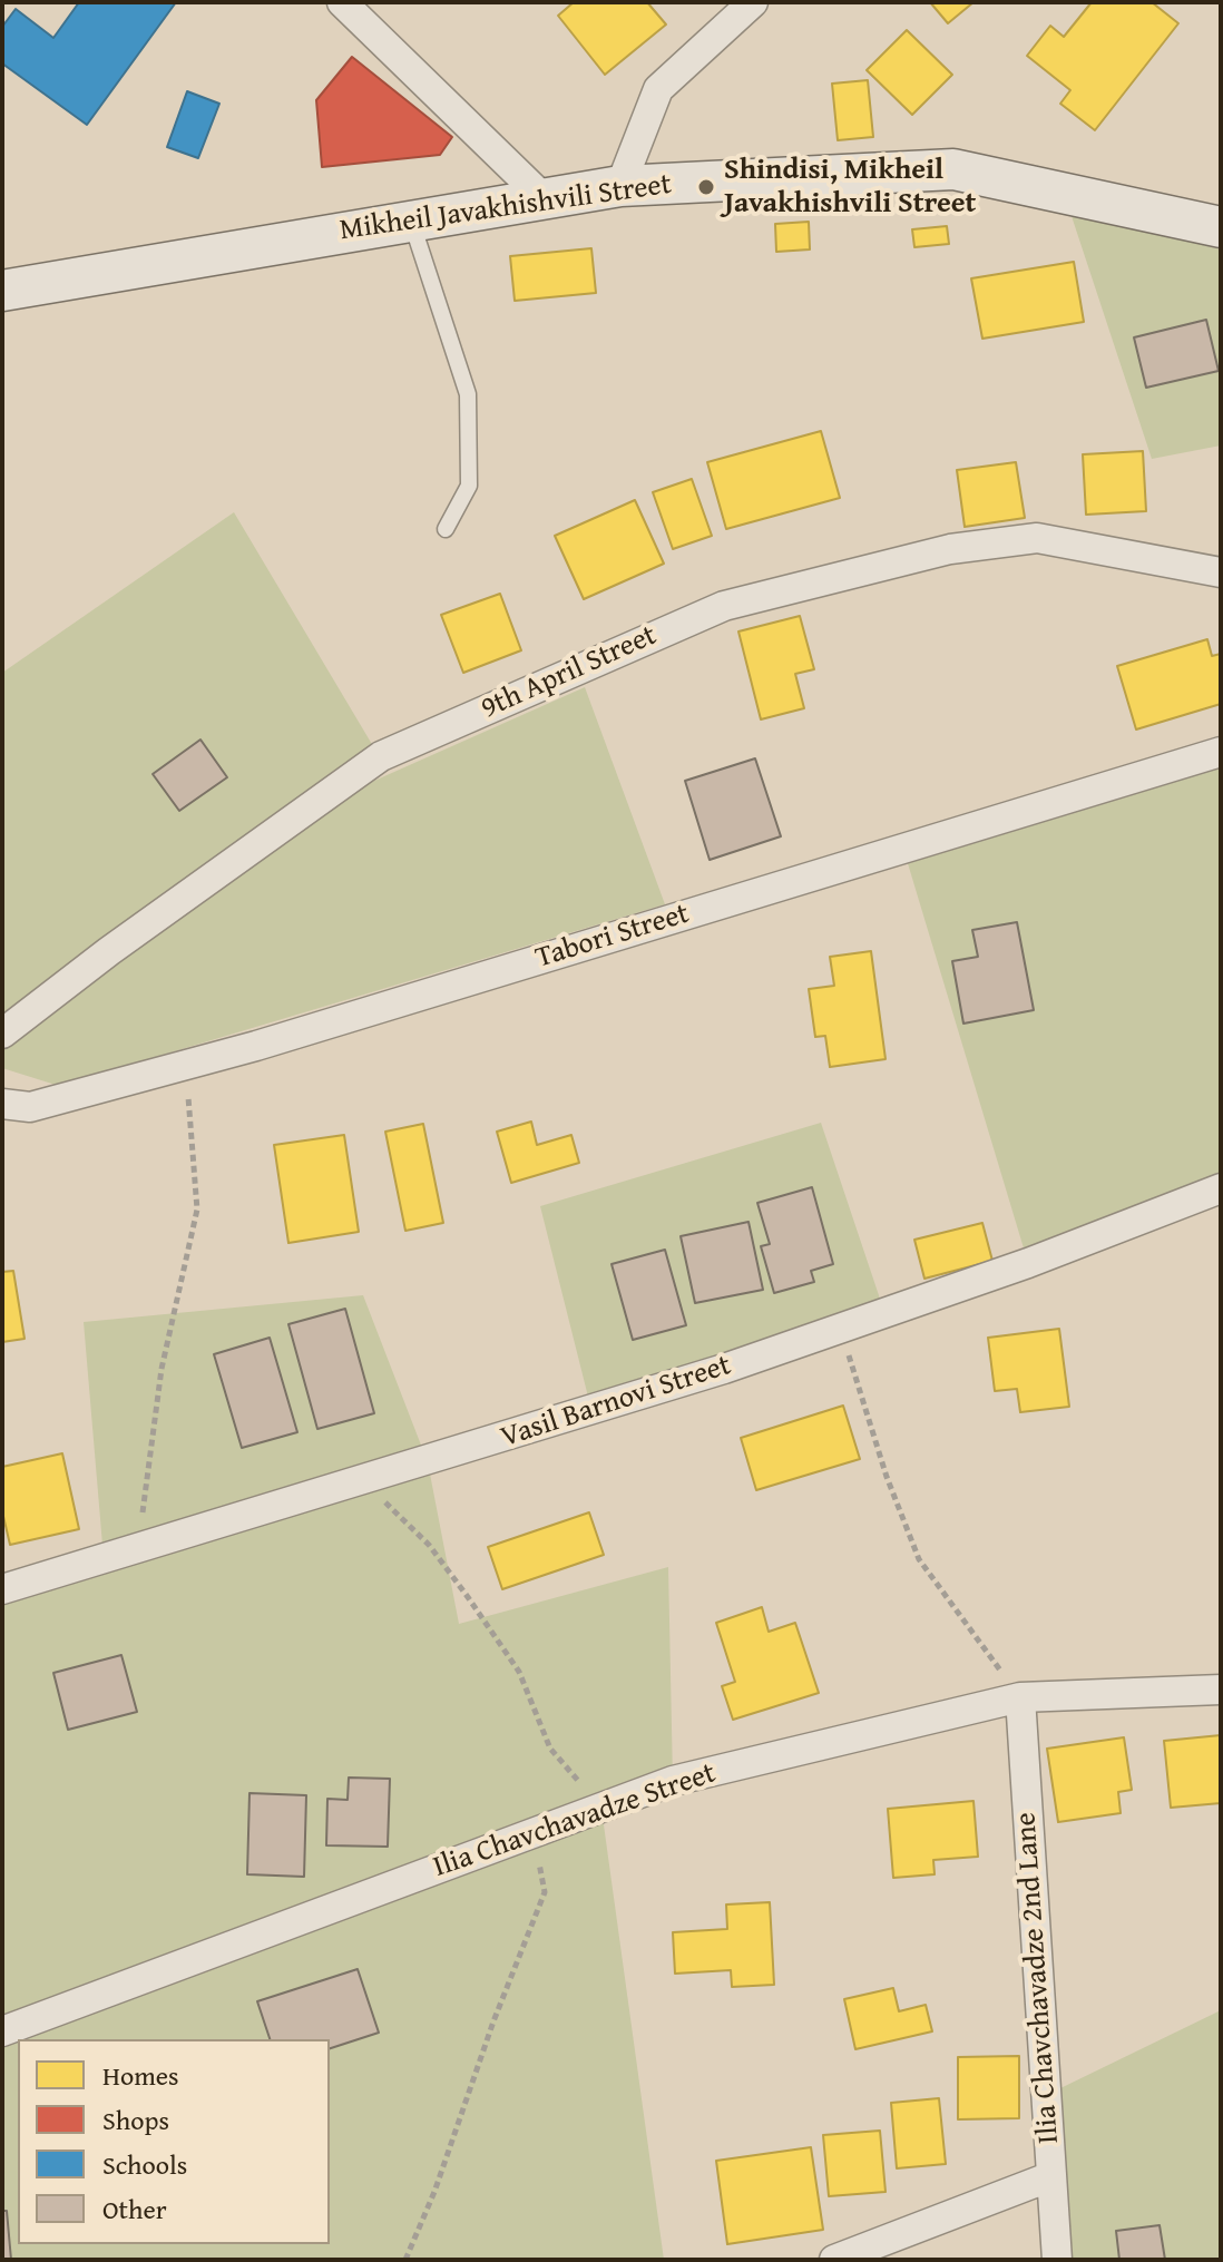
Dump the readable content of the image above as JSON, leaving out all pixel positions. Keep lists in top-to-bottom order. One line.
{"streets":{"main road":["Mikheil Javakhishvili Street"],"street":["9th April Street","Tabori Street","Vasil Barnovi Street","Ilia Chavchavadze Street","Ilia Chavchavadze 2nd Lane"]},"crossings":[["Ilia Chavchavadze Street","Ilia Chavchavadze 2nd Lane"]],"places":["Shindisi, Mikheil Javakhishvili Street"],"legend":["Homes","Shops","Schools","Other"]}
